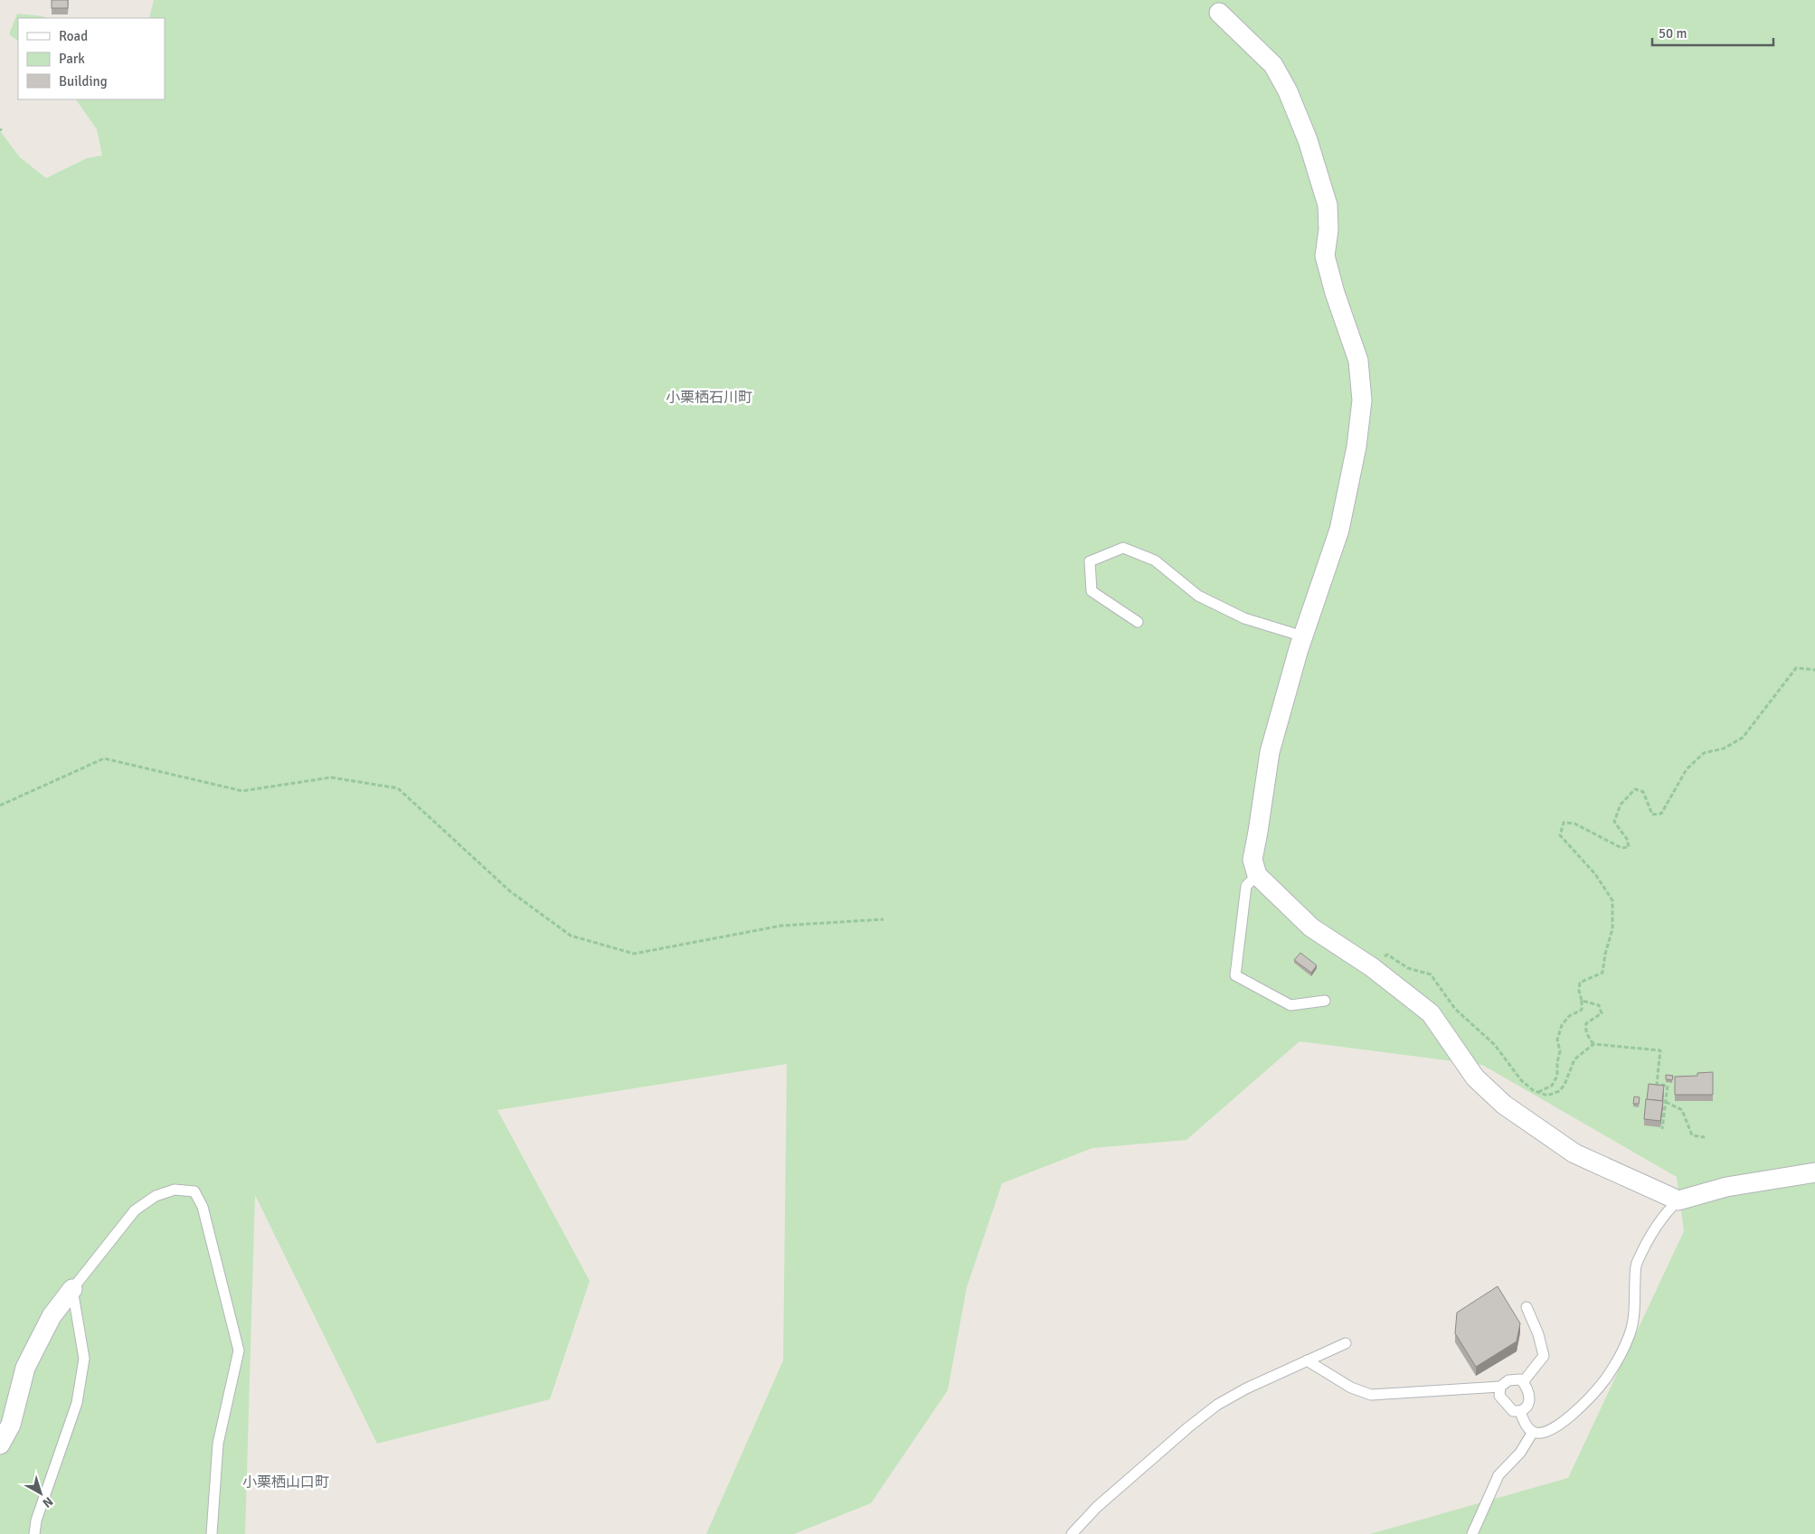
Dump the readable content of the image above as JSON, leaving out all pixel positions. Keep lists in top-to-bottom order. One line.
{"districts":["小栗栖石川町","小栗栖山口町"],"legend":["Road","Park","Building"],"scale_bar":"50 m","north":"bottom right"}
